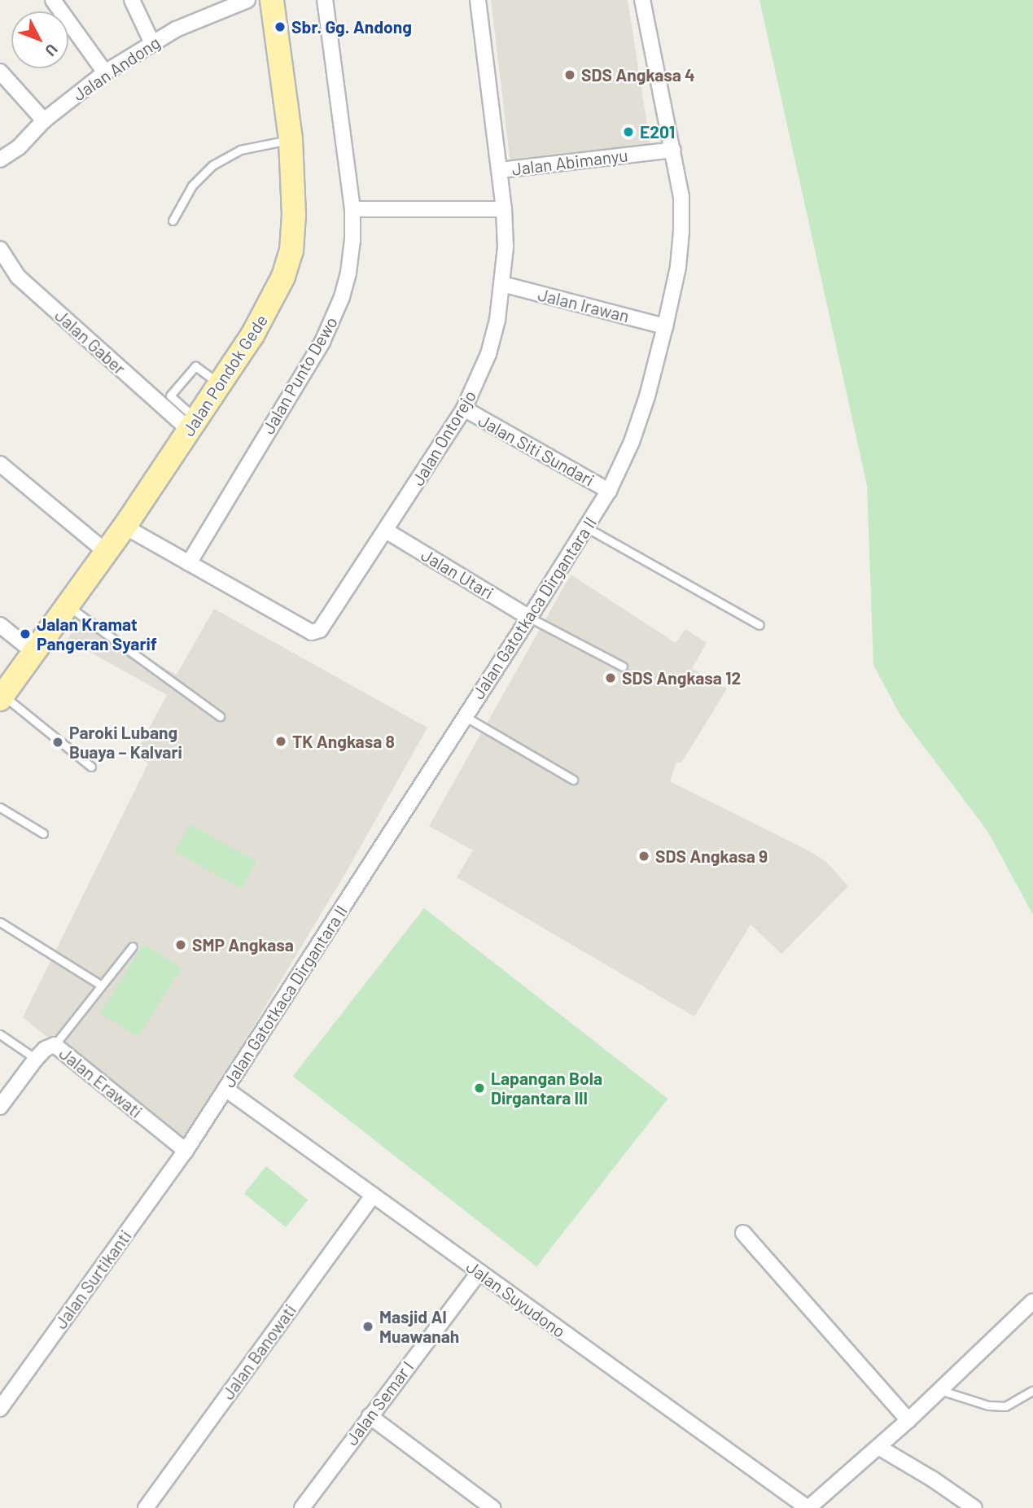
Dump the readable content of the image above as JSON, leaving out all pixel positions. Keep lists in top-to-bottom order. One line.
{"streets":{"main road":["Jalan Pondok Gede"],"street":["Jalan Andong","Jalan Abimanyu","Jalan Irawan","Jalan Gaber","Jalan Punto Dewo","Jalan Ontorejo","Jalan Siti Sundari","Jalan Utari","Jalan Gatotkaca Dirgantara II","Jalan Erawati","Jalan Surtikanti","Jalan Suyudono","Jalan Banowati","Jalan Semar I"]},"crossings":[["Jalan Abimanyu","Jalan Ontorejo"],["Jalan Abimanyu","Jalan Gatotkaca Dirgantara II"],["Jalan Irawan","Jalan Ontorejo"],["Jalan Irawan","Jalan Gatotkaca Dirgantara II"],["Jalan Gaber","Jalan Pondok Gede"],["Jalan Pondok Gede","Jalan Ontorejo"],["Jalan Punto Dewo","Jalan Ontorejo"],["Jalan Ontorejo","Jalan Siti Sundari"],["Jalan Ontorejo","Jalan Utari"],["Jalan Siti Sundari","Jalan Gatotkaca Dirgantara II"],["Jalan Utari","Jalan Gatotkaca Dirgantara II"],["Jalan Gatotkaca Dirgantara II","Jalan Erawati"],["Jalan Gatotkaca Dirgantara II","Jalan Surtikanti"],["Jalan Gatotkaca Dirgantara II","Jalan Suyudono"],["Jalan Erawati","Jalan Surtikanti"],["Jalan Suyudono","Jalan Banowati"],["Jalan Suyudono","Jalan Semar I"]],"places":["Sbr. Gg. Andong","SDS Angkasa 4","E201","Jalan Kramat Pangeran Syarif","SDS Angkasa 12","TK Angkasa 8","Paroki Lubang Buaya – Kalvari","SDS Angkasa 9","SMP Angkasa","Lapangan Bola Dirgantara III","Masjid Al Muawanah"],"north":"bottom right"}
